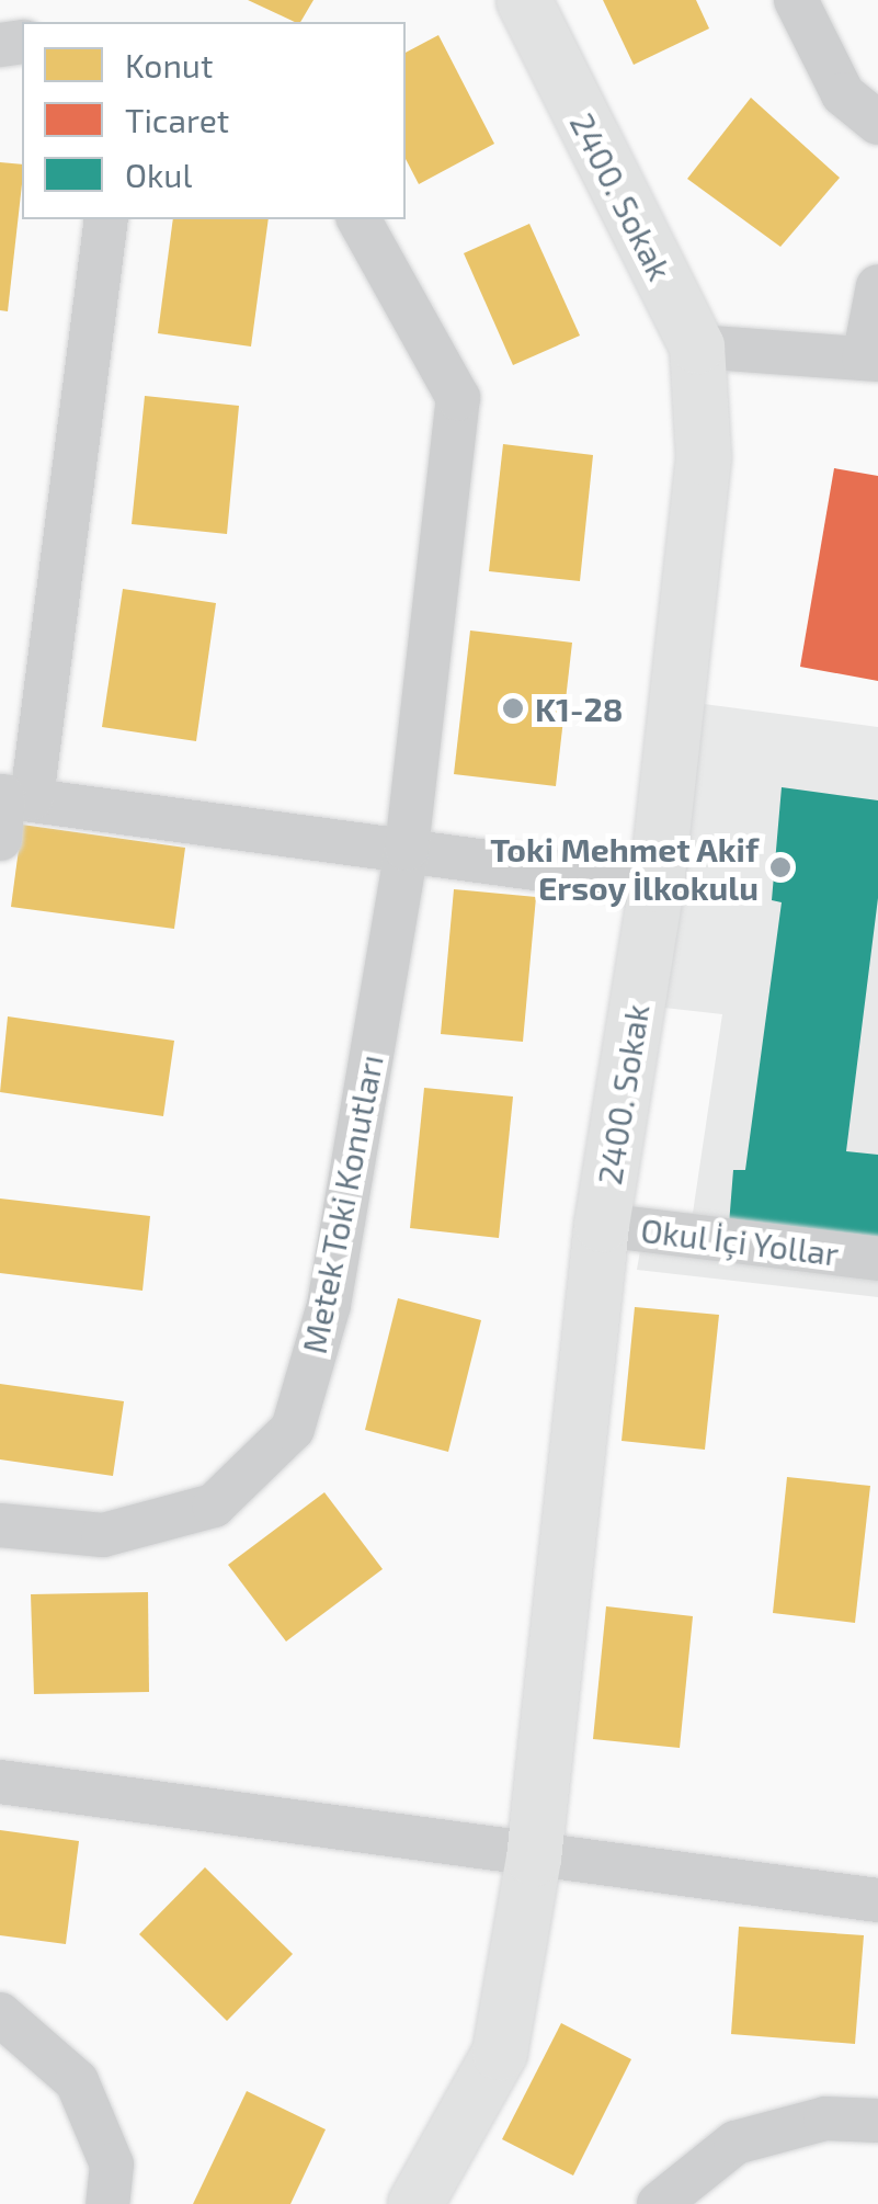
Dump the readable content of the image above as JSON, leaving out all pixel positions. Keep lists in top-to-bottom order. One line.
{"streets":{"main road":["2400. Sokak"],"street":["Metek Toki Konutları","Okul İçi Yollar"]},"crossings":[["2400. Sokak","Okul İçi Yollar"]],"places":["K1-28","Toki Mehmet Akif Ersoy İlkokulu"],"legend":["Konut","Ticaret","Okul"]}
